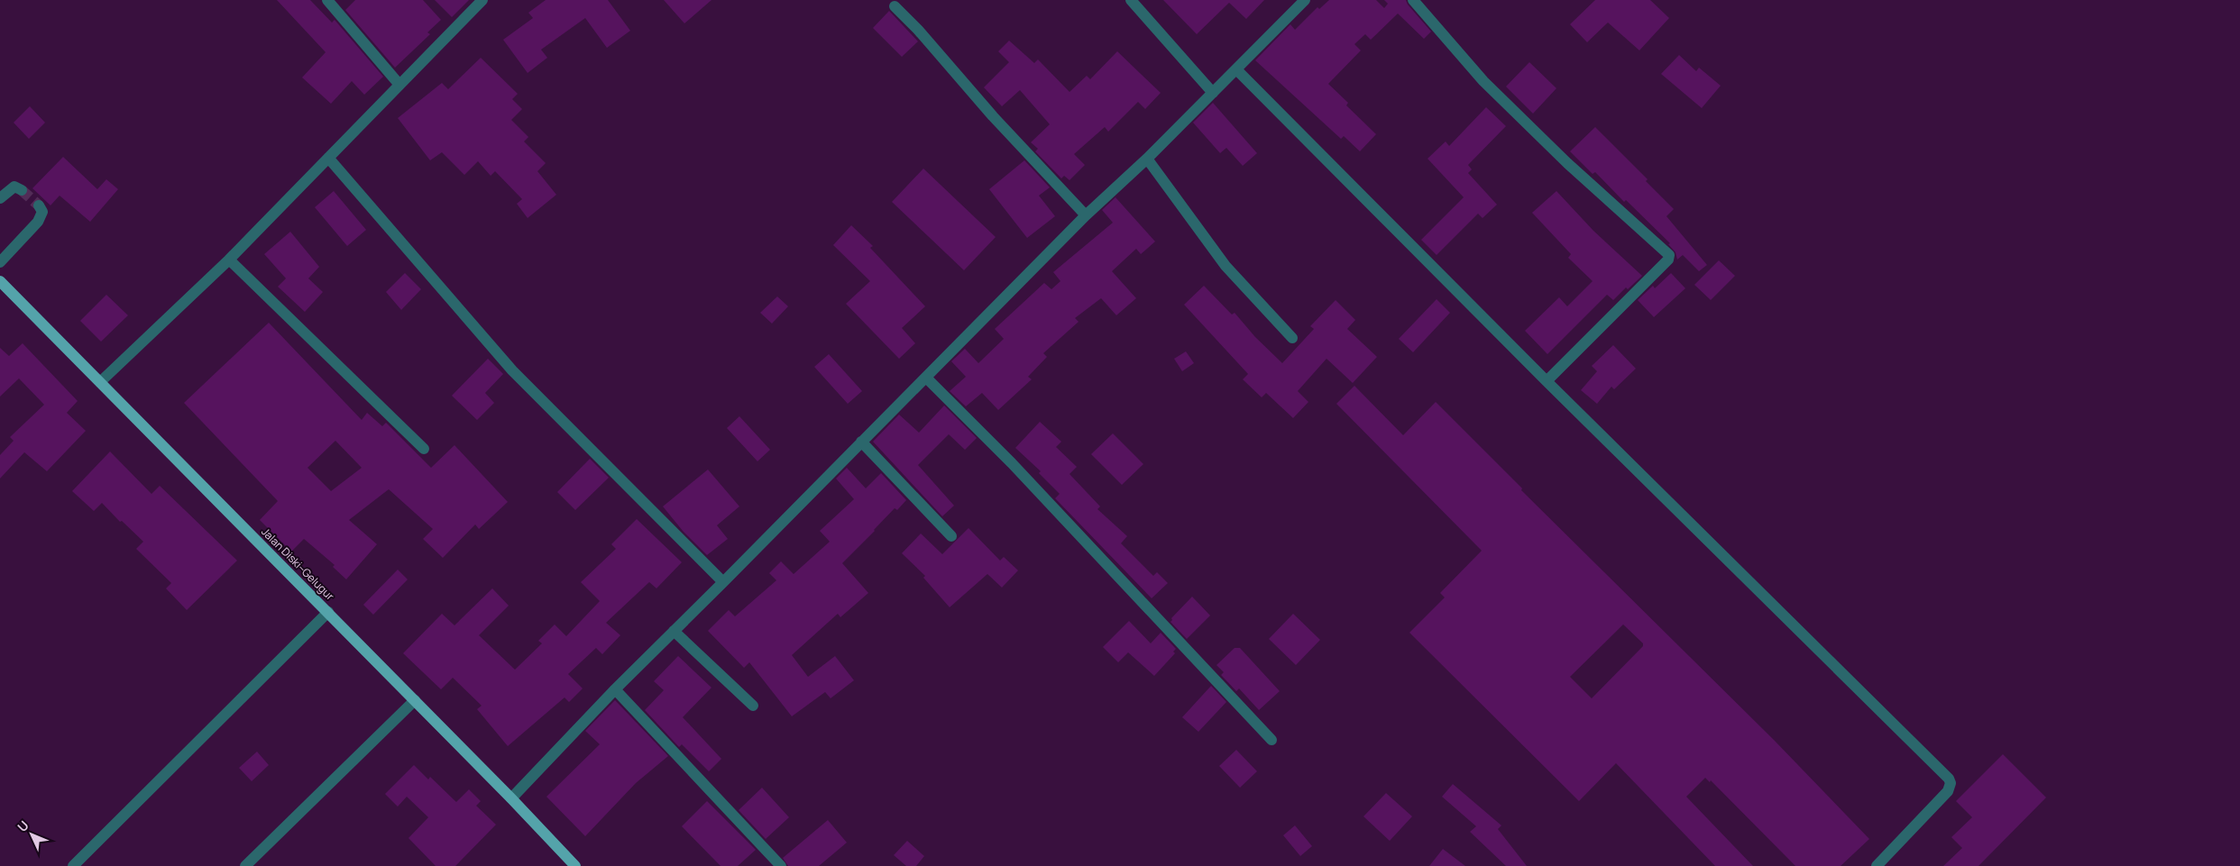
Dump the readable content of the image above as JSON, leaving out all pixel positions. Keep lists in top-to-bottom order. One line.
{"streets":{"main road":["Jalan Diski–Gelugur"]},"north":"top left"}
